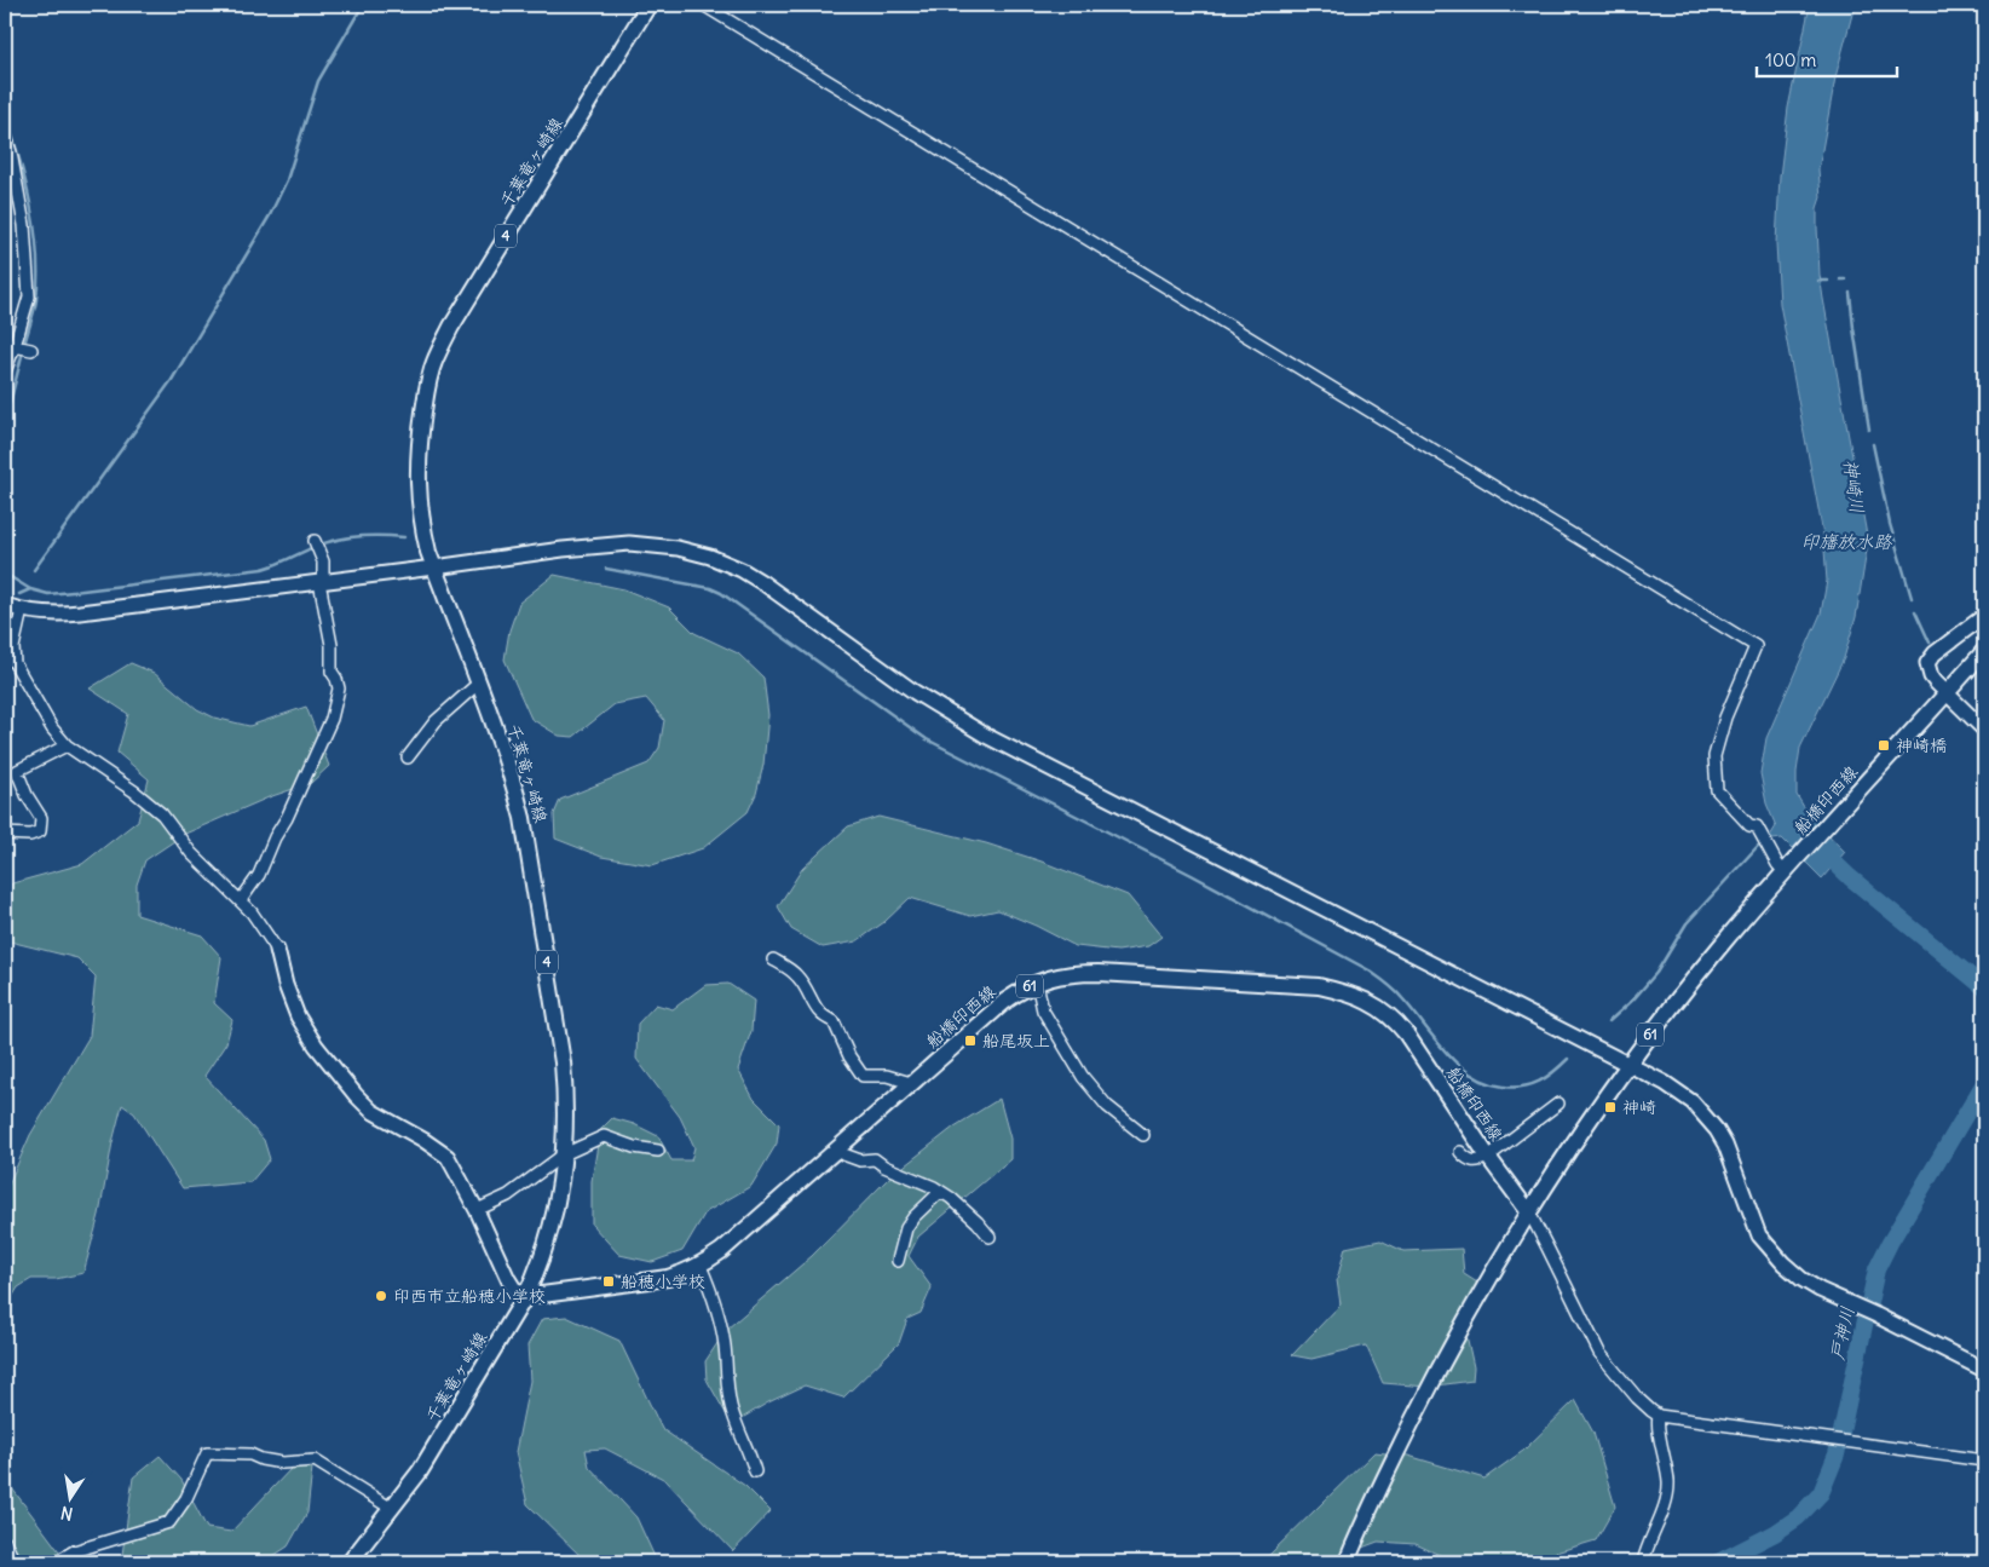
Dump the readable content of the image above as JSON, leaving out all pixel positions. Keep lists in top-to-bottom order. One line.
{"streets":{"main road":["千葉竜ヶ崎線","4","船橋印西線","61"]},"crossings":[["千葉竜ヶ崎線","船橋印西線"]],"water":["神崎川","印旛放水路","戸神川"],"places":{"transit":["神崎橋","船尾坂上","神崎","船穂小学校"],"other":["印西市立船穂小学校"]},"scale_bar":"100 m","north":"bottom"}
